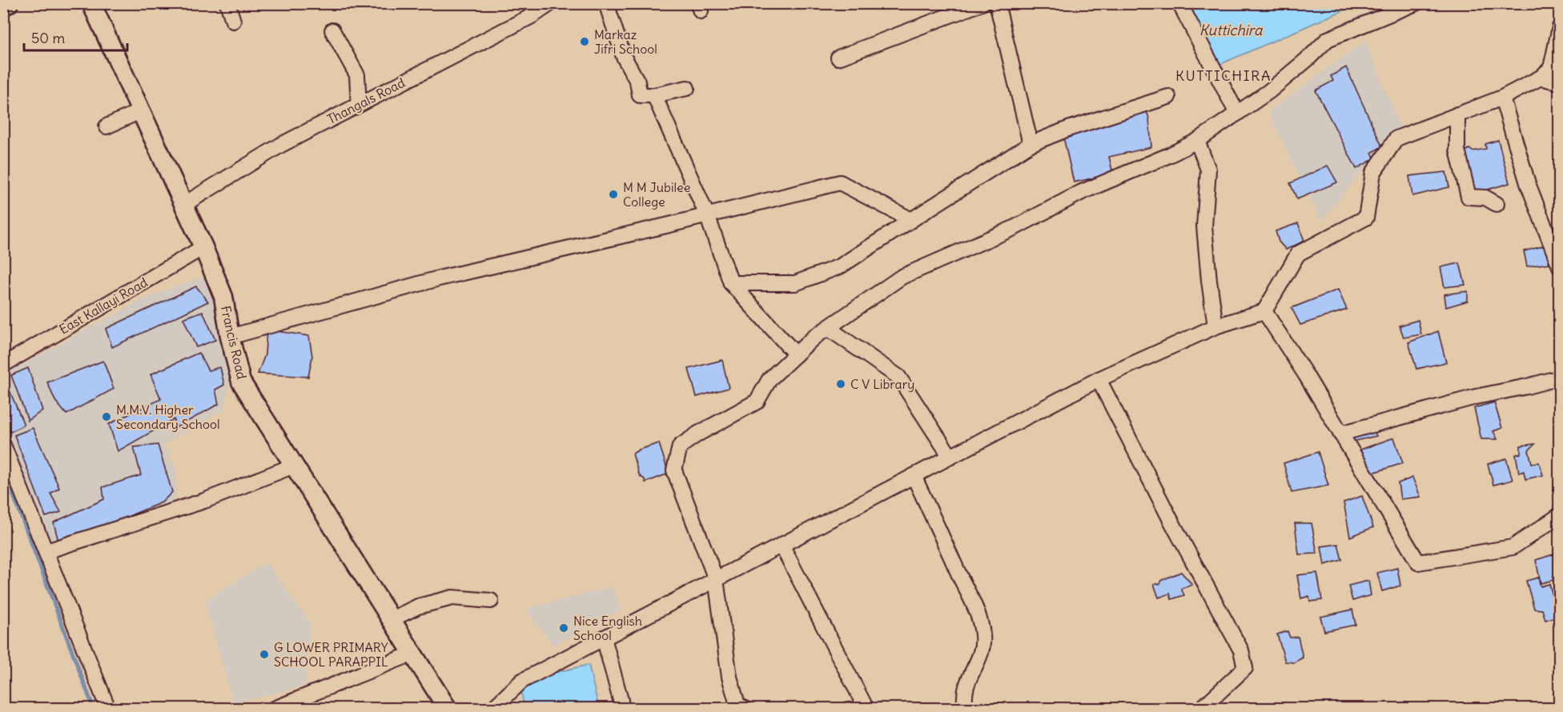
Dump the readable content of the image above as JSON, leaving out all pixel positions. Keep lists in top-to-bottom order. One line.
{"streets":{"main road":["Francis Road"],"street":["Thangals Road","East Kallayi Road"]},"crossings":[["Thangals Road","Francis Road"],["East Kallayi Road","Francis Road"]],"districts":["KUTTICHIRA"],"water":["Kuttichira"],"places":["Markaz Jifri School","M M Jubilee College","C V Library","M.M.V. Higher Secondary School","Nice English School","G LOWER PRIMARY SCHOOL PARAPPIL"],"scale_bar":"50 m"}
